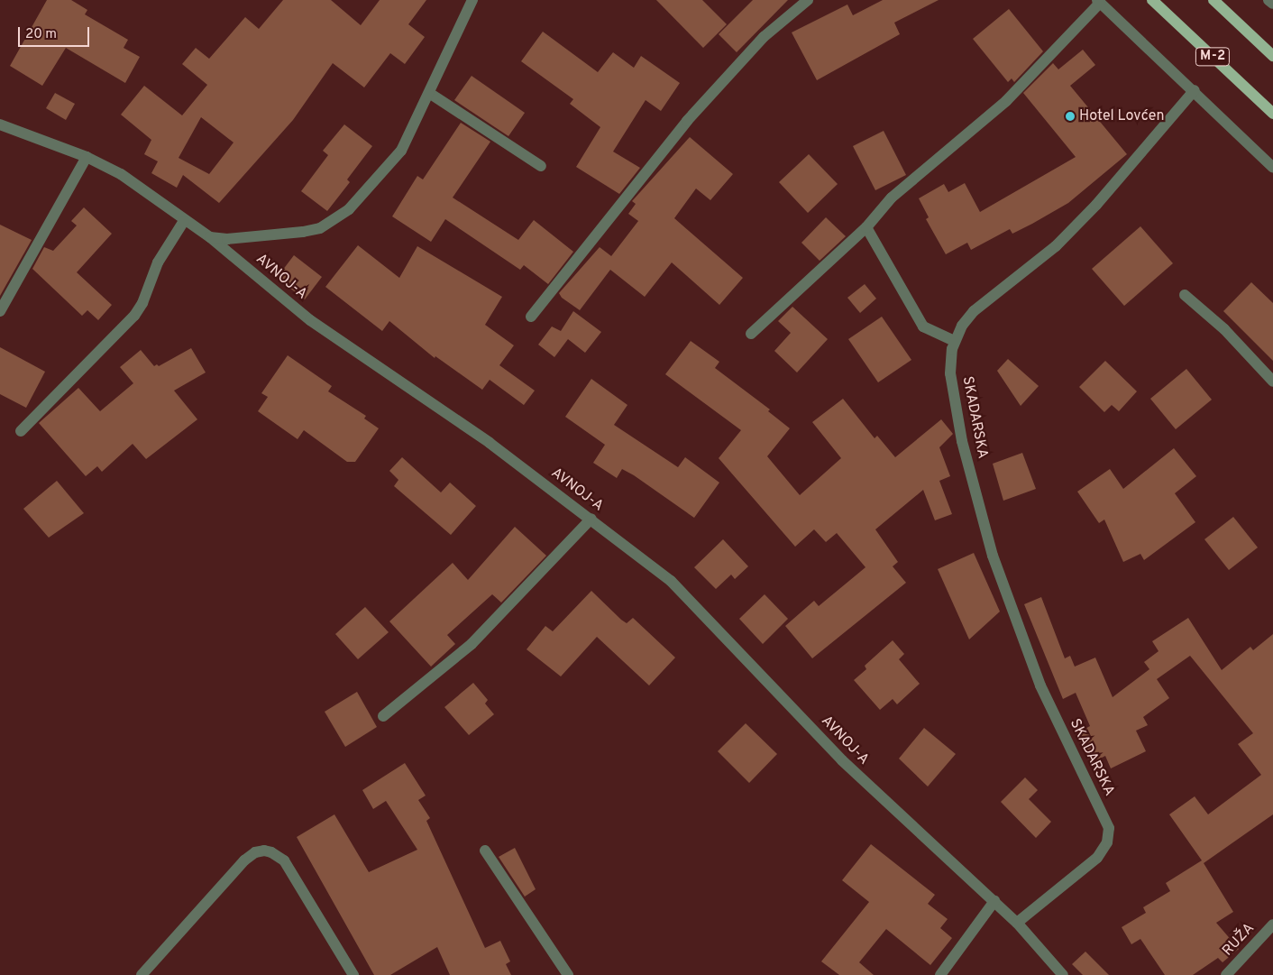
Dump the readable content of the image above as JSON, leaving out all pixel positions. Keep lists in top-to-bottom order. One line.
{"streets":{"main road":["M-2"],"street":["AVNOJ-A","SKADARSKA","RUŽA"]},"crossings":[["AVNOJ-A","SKADARSKA"]],"places":["Hotel Lovćen"],"scale_bar":"20 m"}
